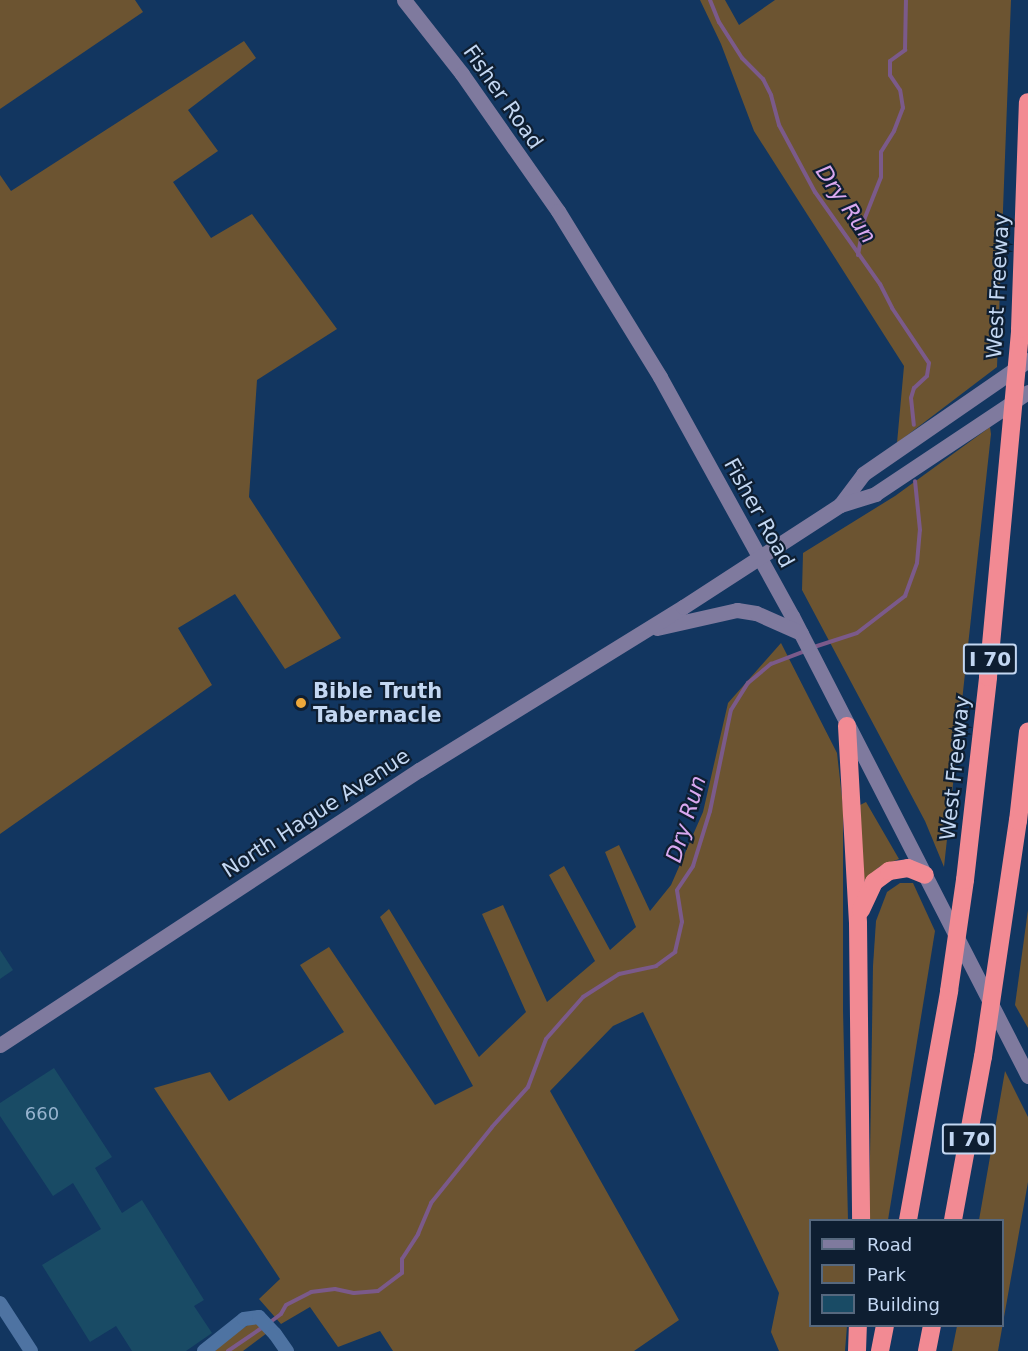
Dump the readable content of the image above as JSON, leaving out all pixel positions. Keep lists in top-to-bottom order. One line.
{"streets":{"highway":["West Freeway","I 70"],"main road":["Fisher Road","North Hague Avenue"]},"crossings":[["Fisher Road","North Hague Avenue"]],"water":["Dry Run"],"places":["Bible Truth Tabernacle"],"house_numbers":["660"],"legend":["Road","Park","Building"]}
